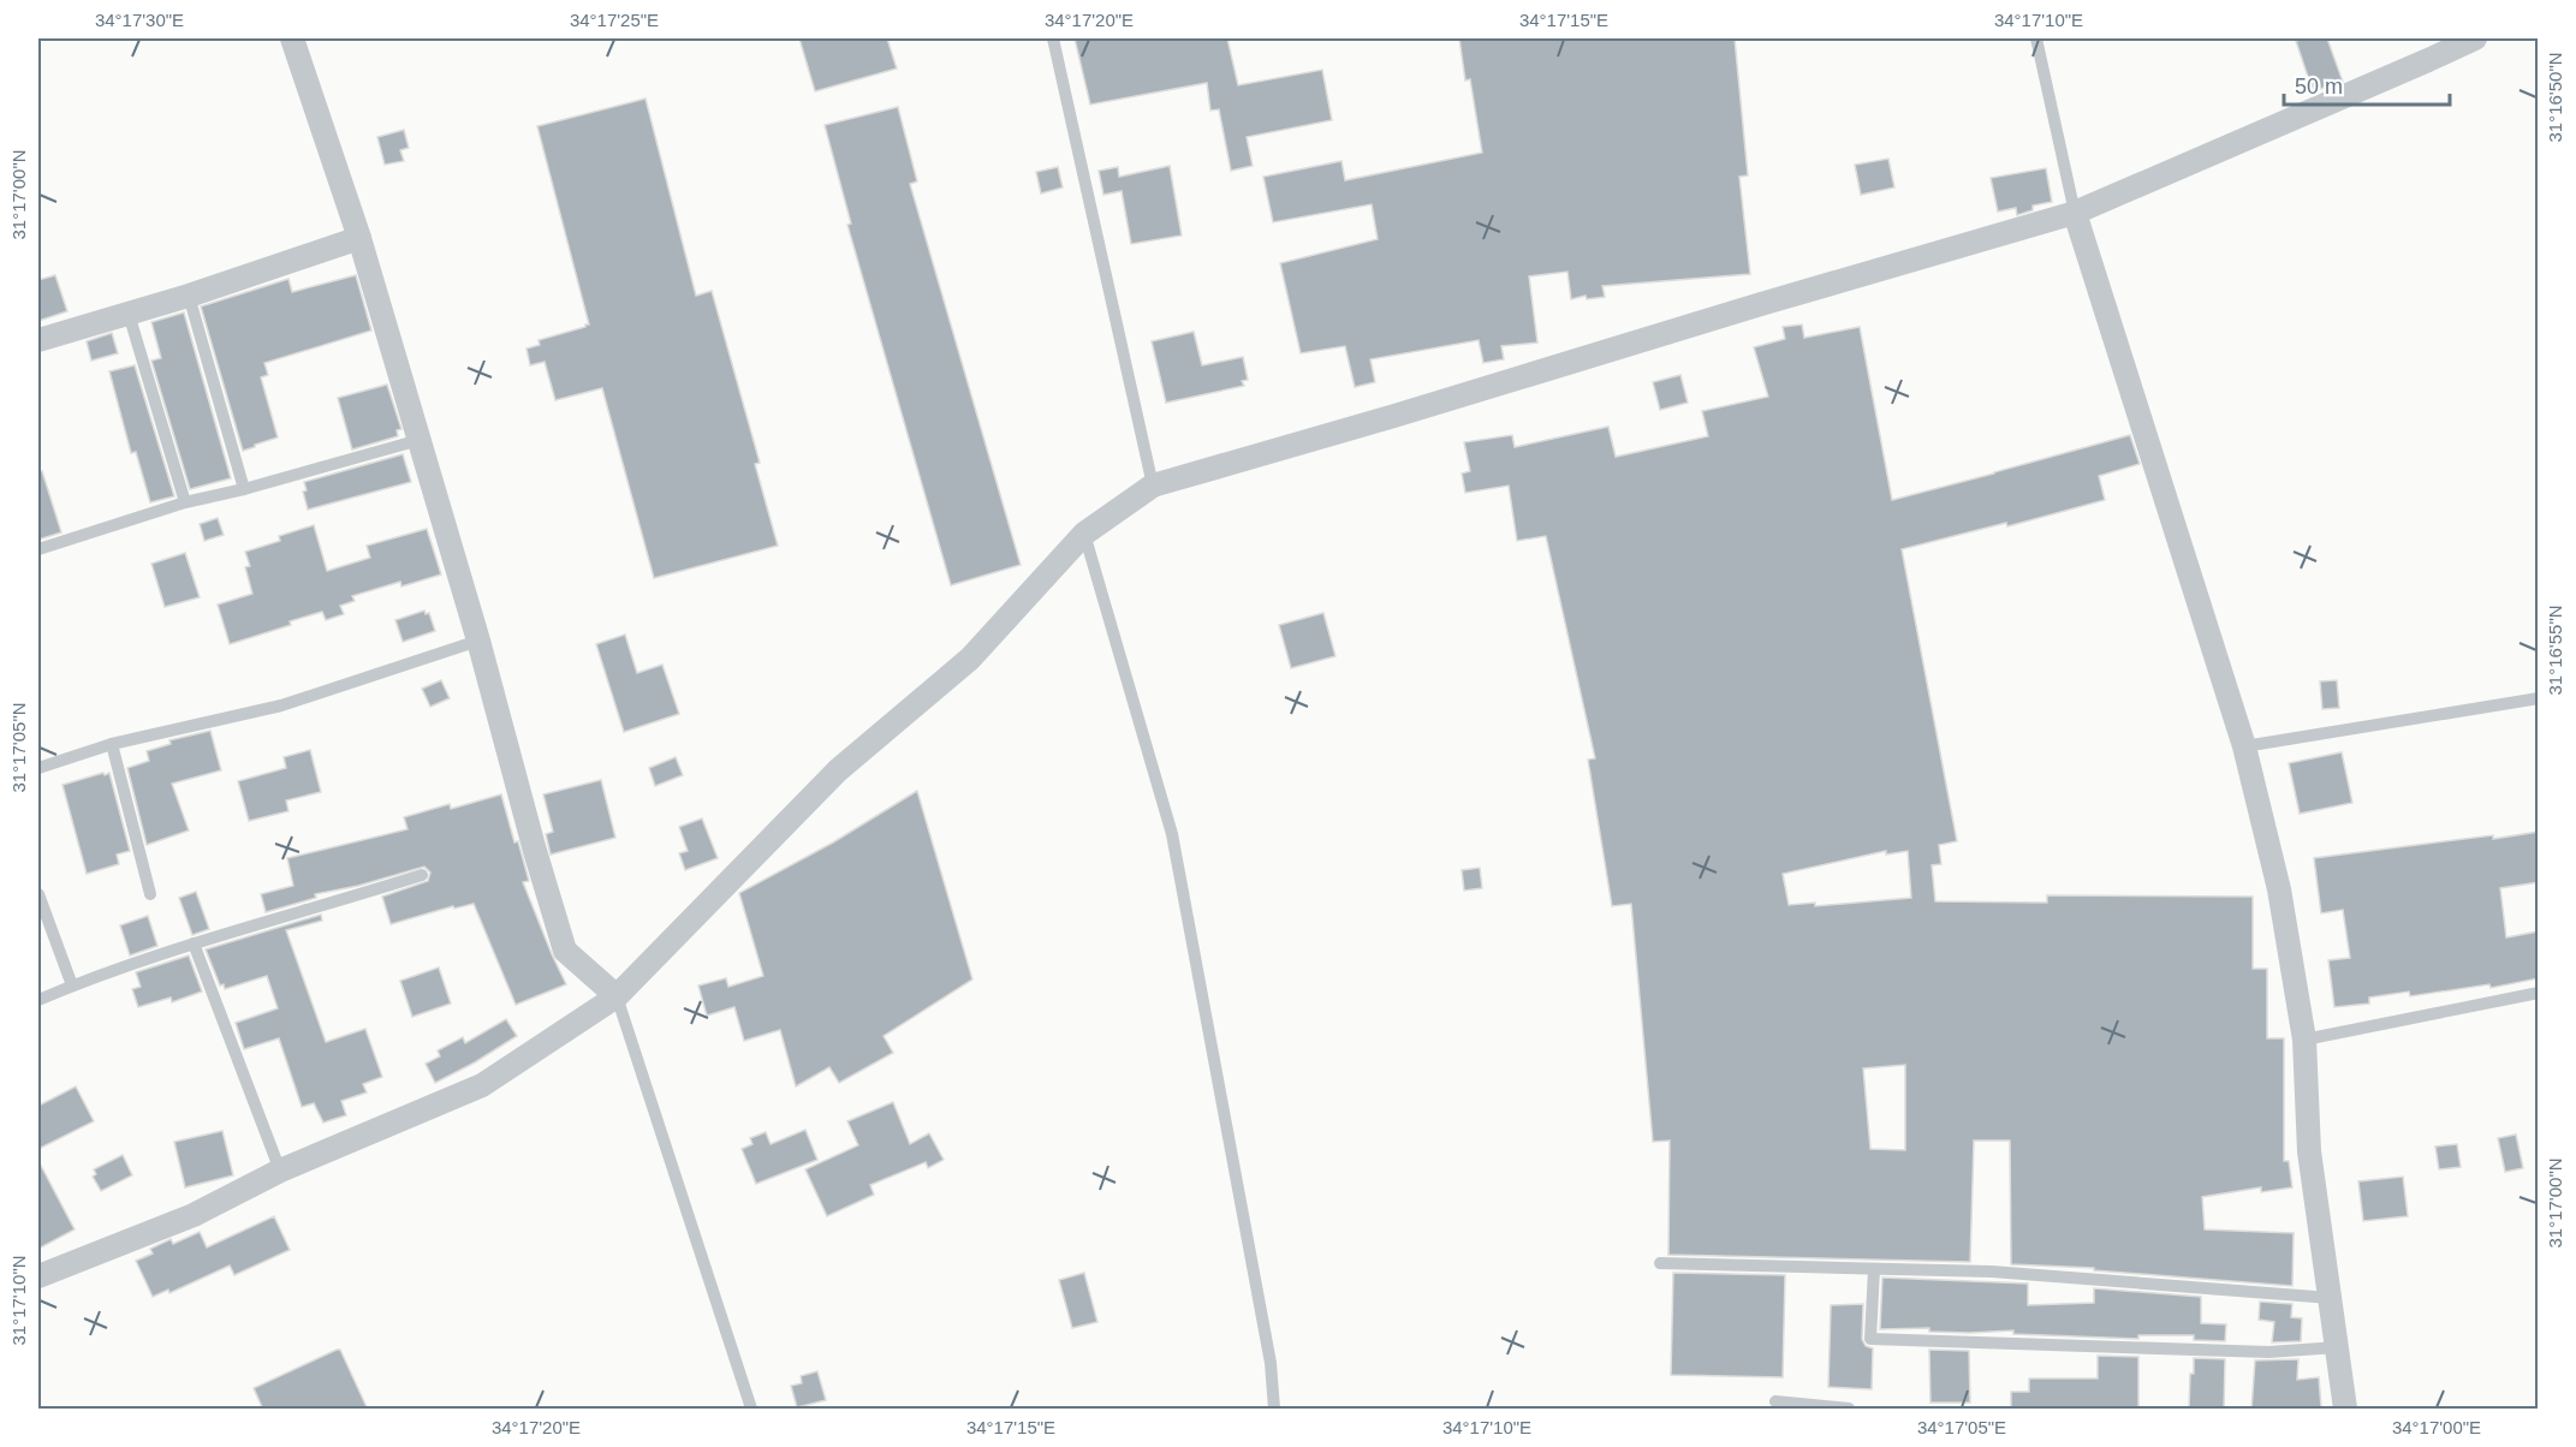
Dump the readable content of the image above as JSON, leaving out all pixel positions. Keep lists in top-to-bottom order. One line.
{"scale_bar":"50 m","coordinates":["34°17'30\"E","34°17'25\"E","34°17'20\"E","34°17'15\"E","34°17'10\"E","31°16'50\"N","31°17'00\"N","31°16'55\"N","31°17'05\"N","31°17'10\"N","34°17'05\"E","34°17'00\"E"]}
